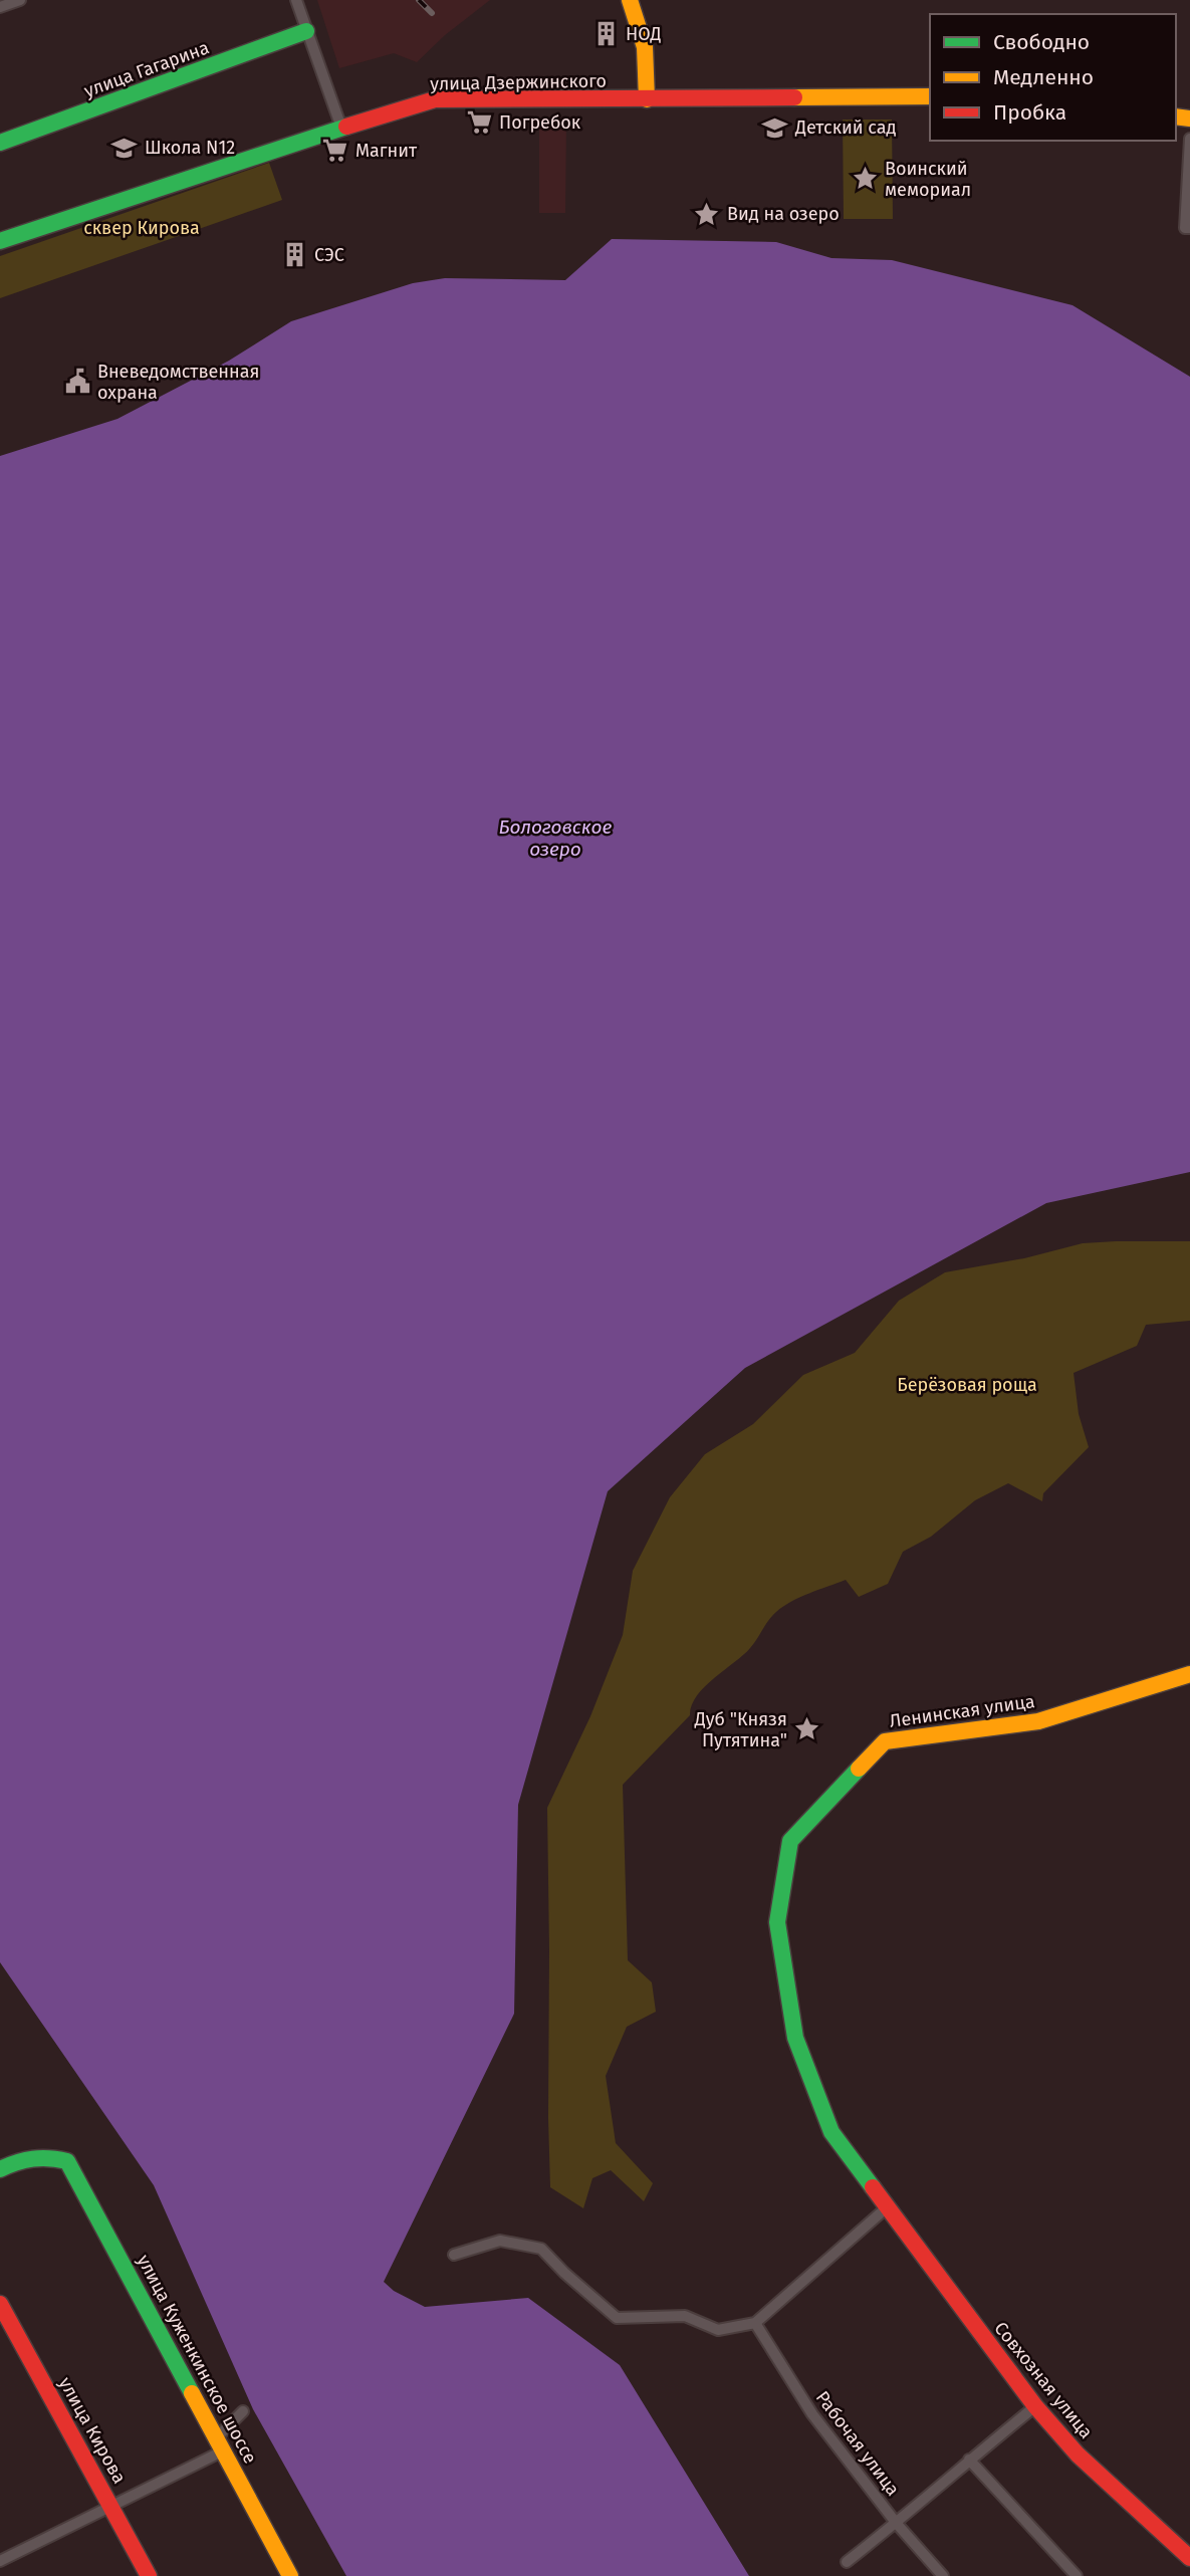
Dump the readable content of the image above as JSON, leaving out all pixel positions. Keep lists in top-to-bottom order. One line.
{"streets":{"street":["улица Гагарина","улица Дзержинского","Ленинская улица","улица Куженкинское шоссе","Совхозная улица","улица Кирова","Рабочая улица"]},"crossings":[["Ленинская улица","Совхозная улица"]],"water":["Бологовское озеро"],"parks":["сквер Кирова","Берёзовая роща"],"places":{"building":["НОД","СЭС"],"supermarket":["Погребок","Магнит"],"school or university":["Детский сад","Школа N12"],"place":["Воинский мемориал","Вид на озеро","Дуб \"Князя Путятина\""],"public building":["Вневедомственная охрана"]},"legend":["Свободно","Медленно","Пробка"]}
